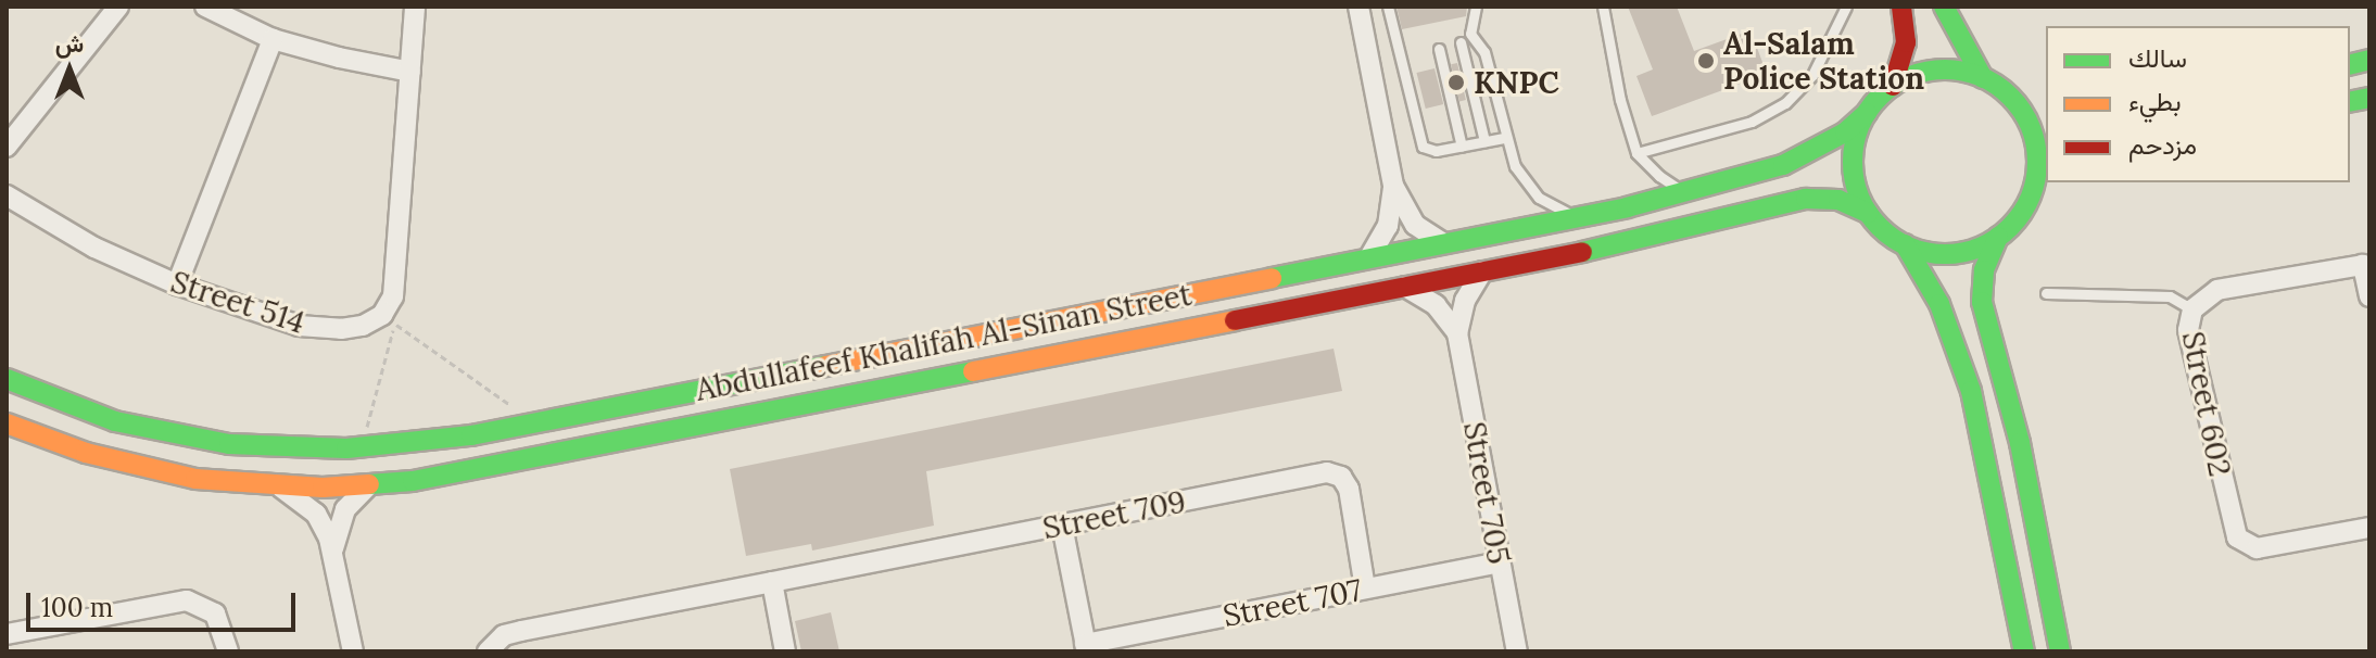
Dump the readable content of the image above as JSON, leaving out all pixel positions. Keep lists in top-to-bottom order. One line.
{"streets":{"street":["Street 514","Abdullafeef Khalifah Al-Sinan Street","Street 602","Street 705","Street 709","Street 707"]},"crossings":[["Abdullafeef Khalifah Al-Sinan Street","Street 705"],["Street 705","Street 707"],["Street 709","Street 707"]],"places":["Al-Salam Police Station","KNPC"],"legend":["سالك","بطيء","مزدحم"],"scale_bar":"100 m","north":"top"}
